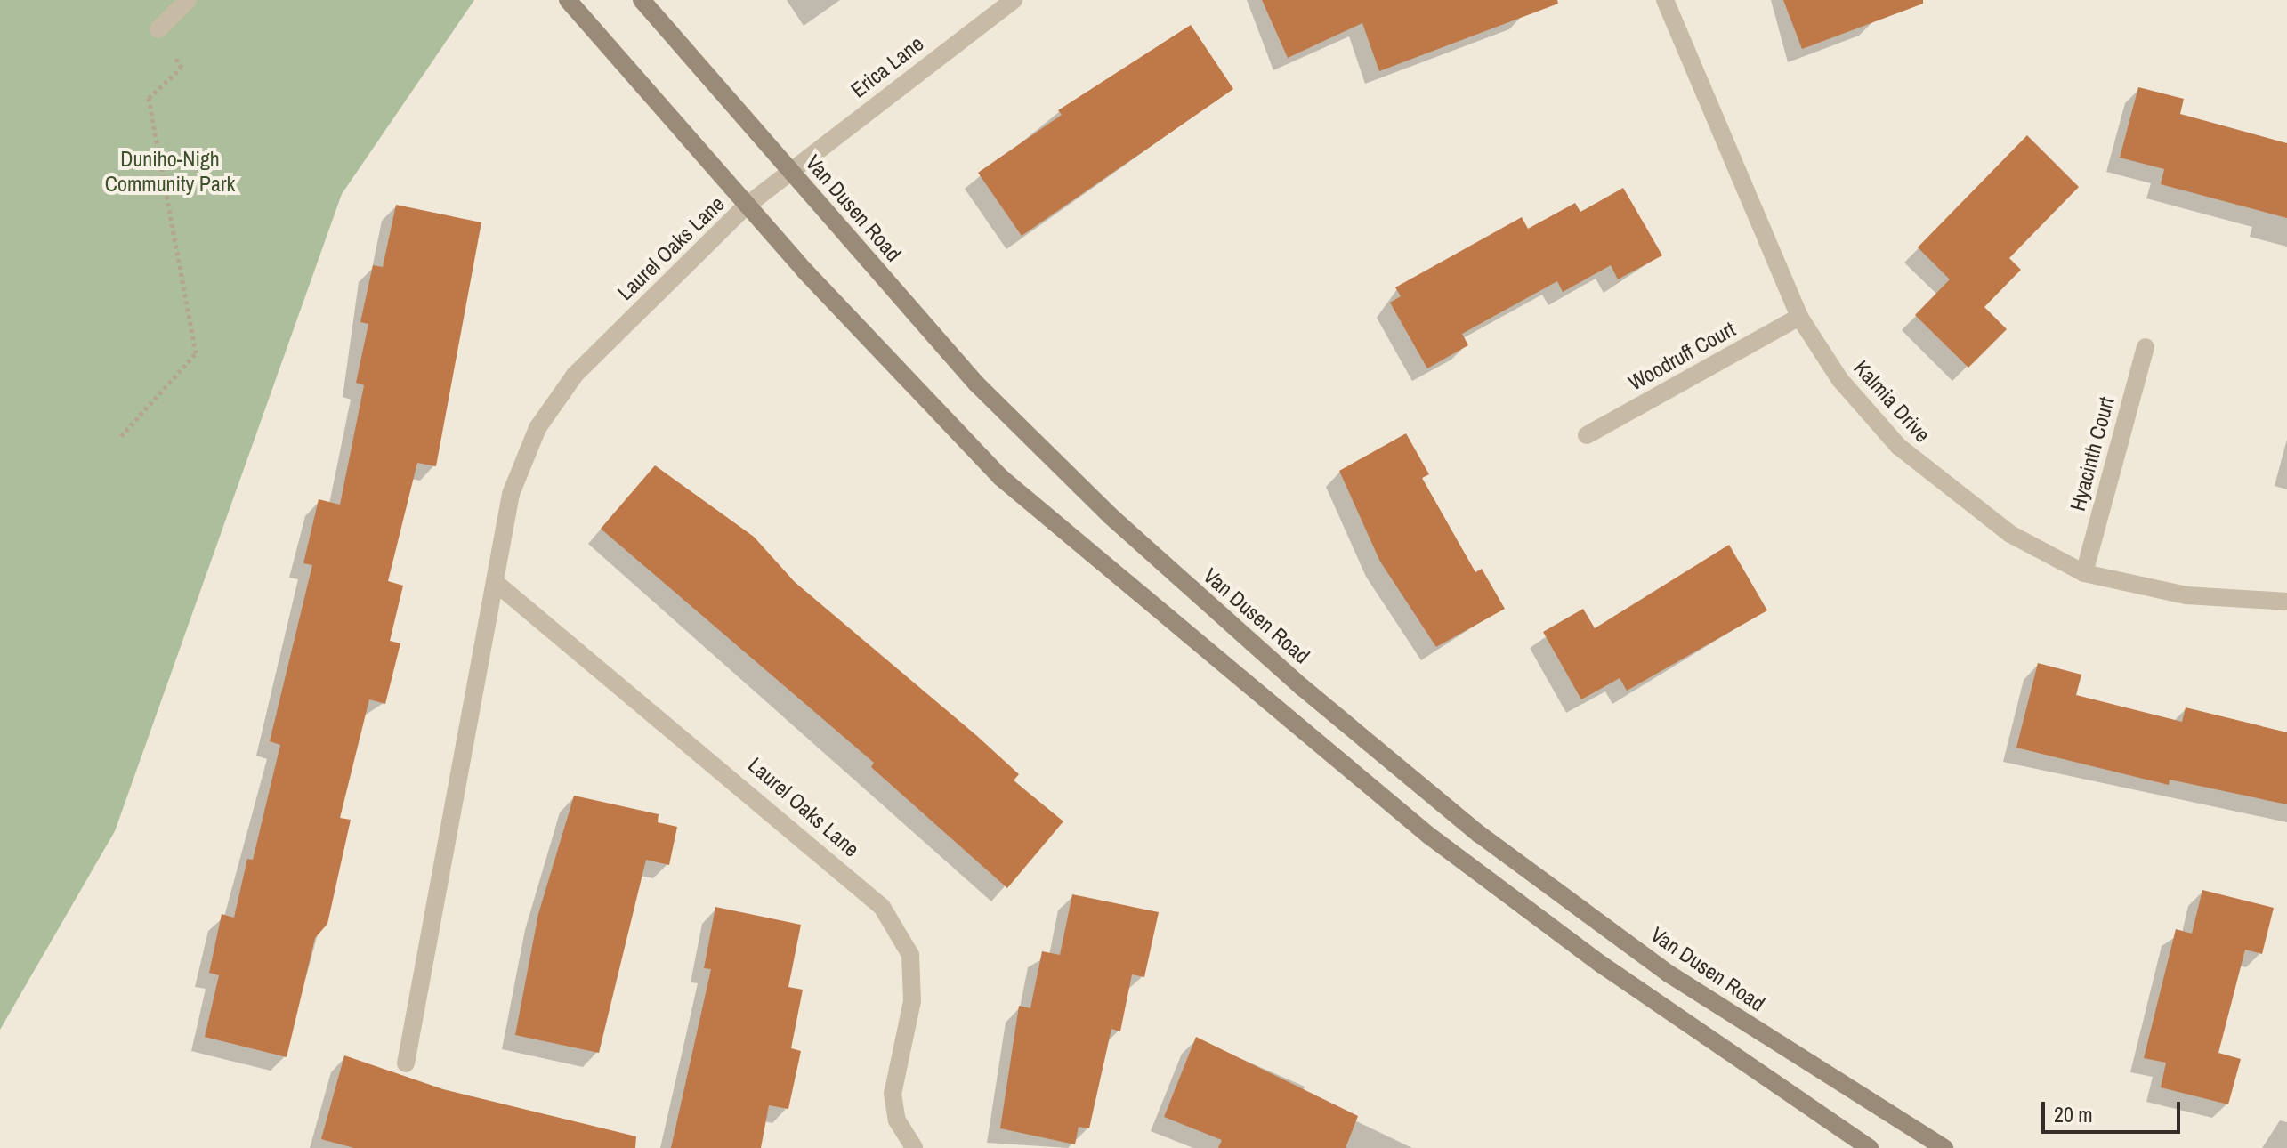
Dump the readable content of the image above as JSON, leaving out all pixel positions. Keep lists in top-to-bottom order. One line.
{"streets":{"main road":["Van Dusen Road"],"street":["Erica Lane","Laurel Oaks Lane","Woodruff Court","Kalmia Drive","Hyacinth Court"]},"crossings":[["Erica Lane","Van Dusen Road"],["Erica Lane","Laurel Oaks Lane"],["Woodruff Court","Kalmia Drive"],["Kalmia Drive","Hyacinth Court"]],"parks":["Duniho-Nigh Community Park"],"scale_bar":"20 m"}
